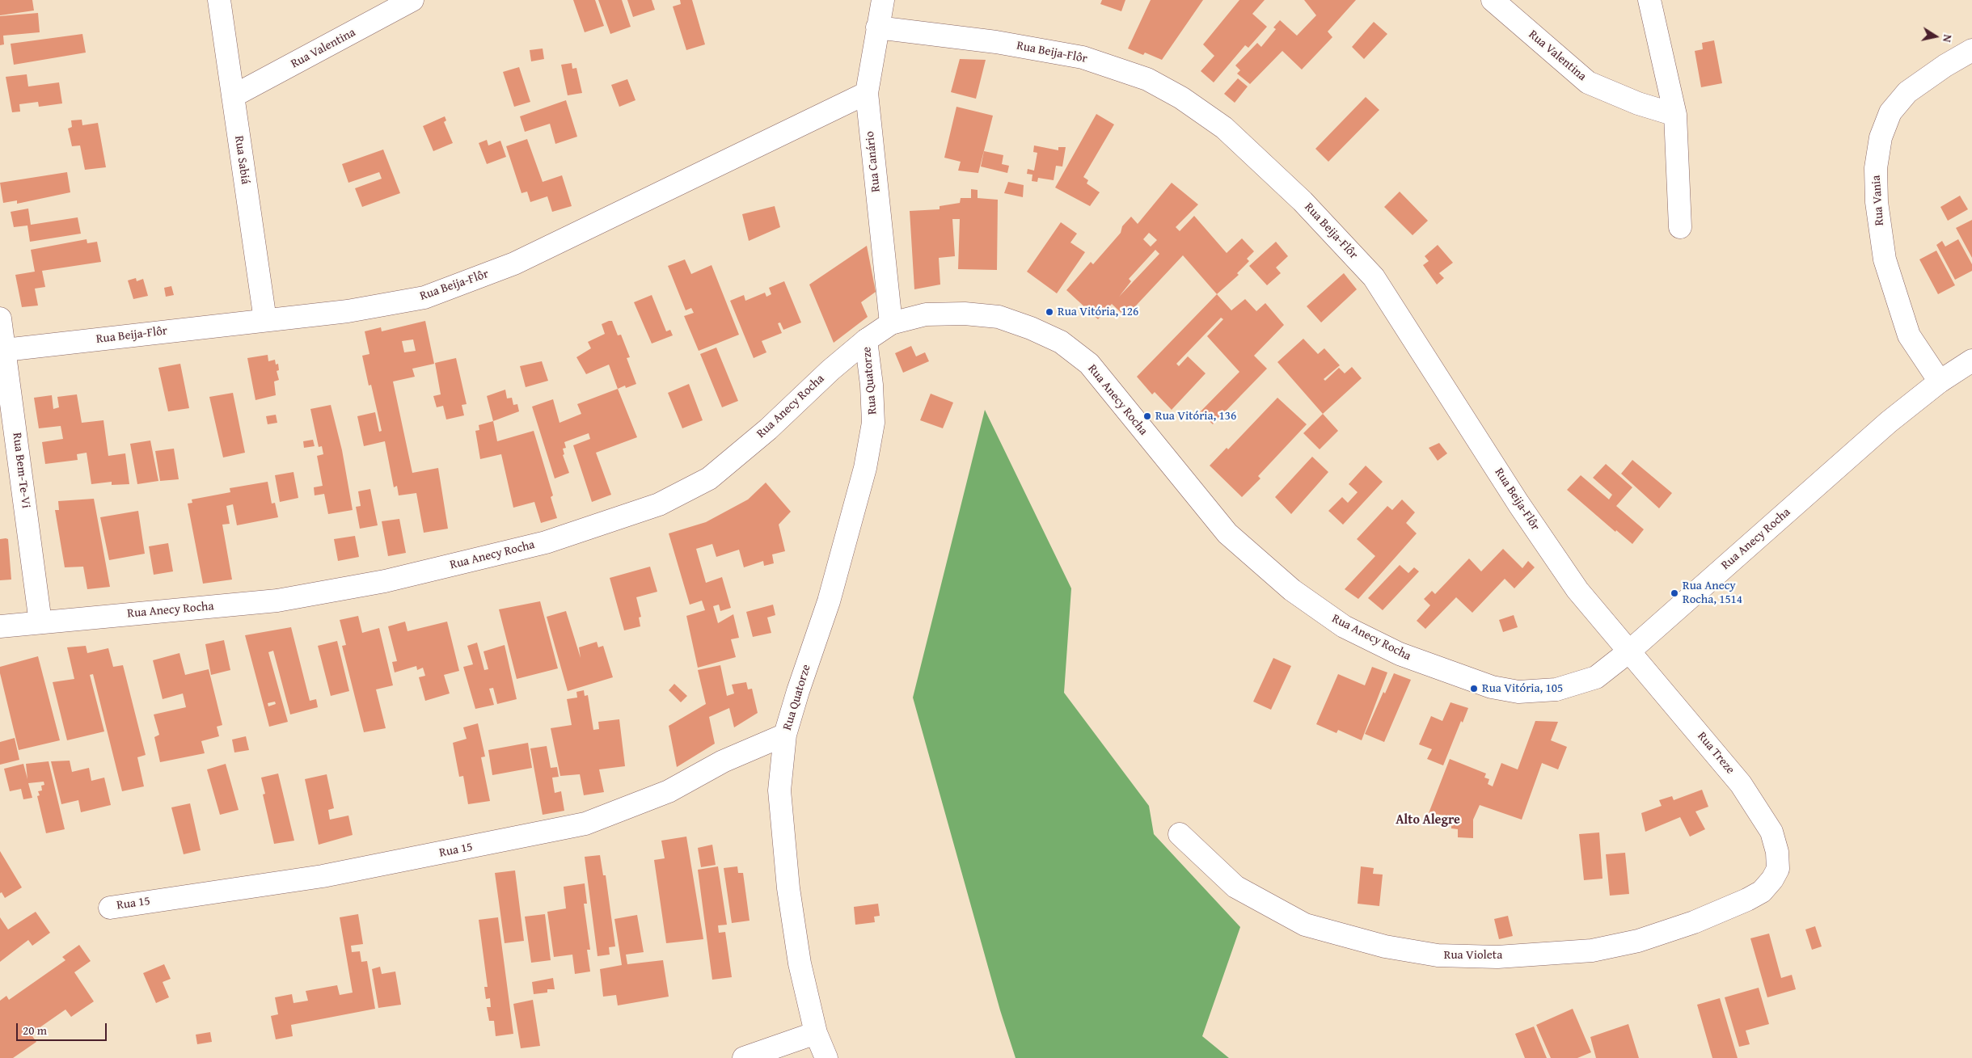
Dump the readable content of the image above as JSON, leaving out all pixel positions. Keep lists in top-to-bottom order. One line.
{"streets":{"street":["Rua Valentina","Rua Beija-Flôr","Rua Sabiá","Rua Canário","Rua Vania","Rua Quatorze","Rua Anecy Rocha","Rua Bem-Te-Vi","Rua Treze","Rua 15","Rua Violeta"]},"crossings":[["Rua Valentina","Rua Sabiá"],["Rua Beija-Flôr","Rua Sabiá"],["Rua Beija-Flôr","Rua Canário"],["Rua Beija-Flôr","Rua Anecy Rocha"],["Rua Beija-Flôr","Rua Bem-Te-Vi"],["Rua Beija-Flôr","Rua Treze"],["Rua Canário","Rua Anecy Rocha"],["Rua Vania","Rua Anecy Rocha"],["Rua Quatorze","Rua Anecy Rocha"],["Rua Quatorze","Rua 15"],["Rua Anecy Rocha","Rua Bem-Te-Vi"],["Rua Anecy Rocha","Rua Treze"],["Rua Treze","Rua Violeta"]],"districts":["Alto Alegre"],"places":["Rua Vitória, 126","Rua Vitória, 136","Rua Anecy Rocha, 1514","Rua Vitória, 105"],"scale_bar":"20 m","north":"right"}
